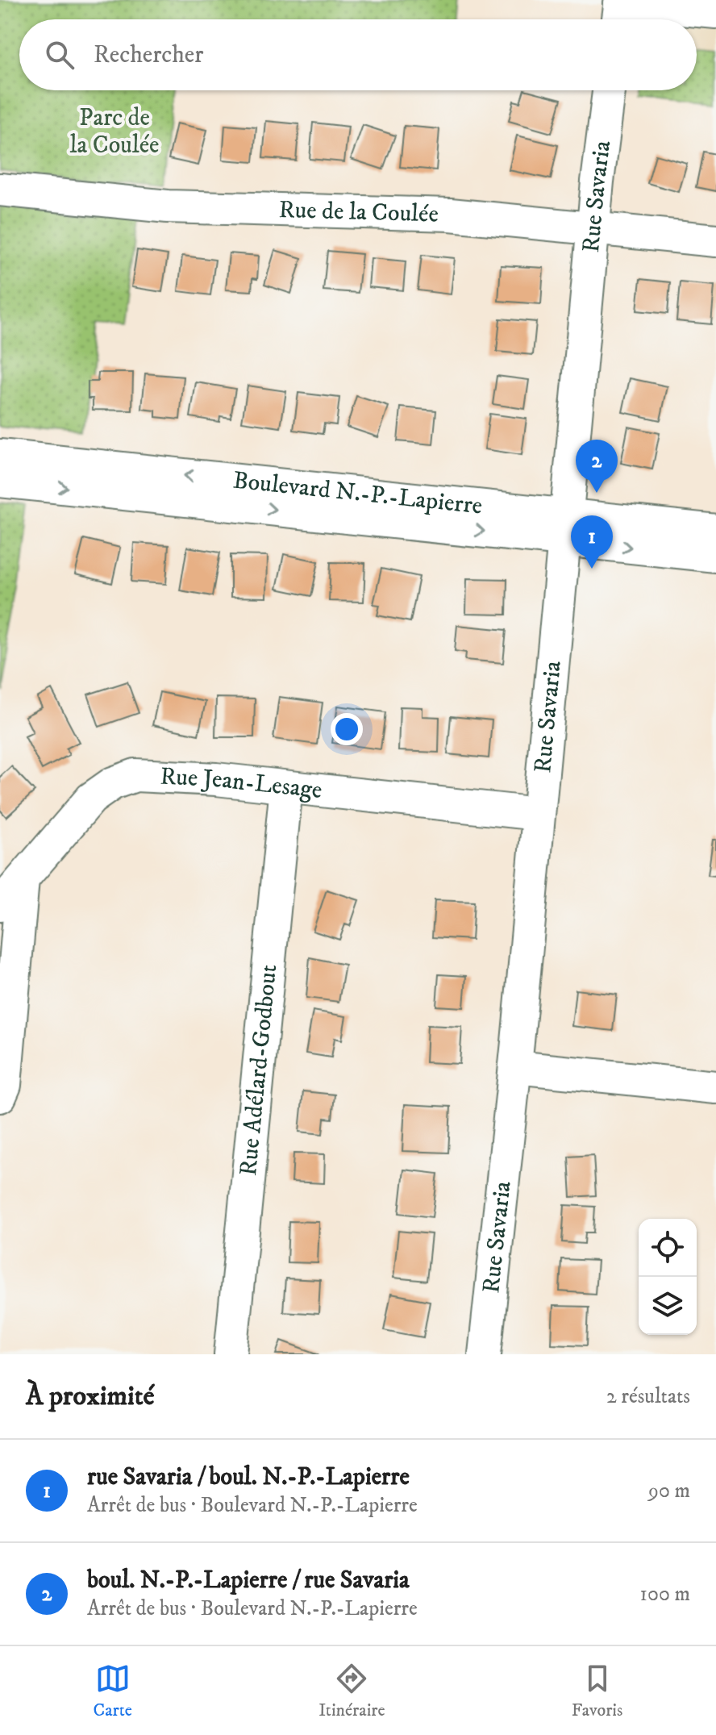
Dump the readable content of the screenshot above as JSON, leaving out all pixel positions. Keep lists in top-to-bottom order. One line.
{"streets":{"street":["Rue Savaria","Rue de la Coulée","Boulevard N.-P.-Lapierre","Rue Jean-Lesage","Rue Adélard-Godbout"]},"crossings":[["Rue Savaria","Rue de la Coulée"],["Rue Savaria","Boulevard N.-P.-Lapierre"],["Rue Savaria","Rue Jean-Lesage"],["Rue Jean-Lesage","Rue Adélard-Godbout"]],"parks":["Parc de la Coulée"],"page":{"search":"Rechercher","pins":["2","1"],"heading":["À proximité","2 résultats"],"list":[{"mark":"1","name":"rue Savaria / boul. N.-P.-Lapierre","note":"Arrêt de bus · Boulevard N.-P.-Lapierre","value":"90 m"},{"mark":"2","name":"boul. N.-P.-Lapierre / rue Savaria","note":"Arrêt de bus · Boulevard N.-P.-Lapierre","value":"100 m"}],"nav":["Carte","Itinéraire","Favoris"]}}
